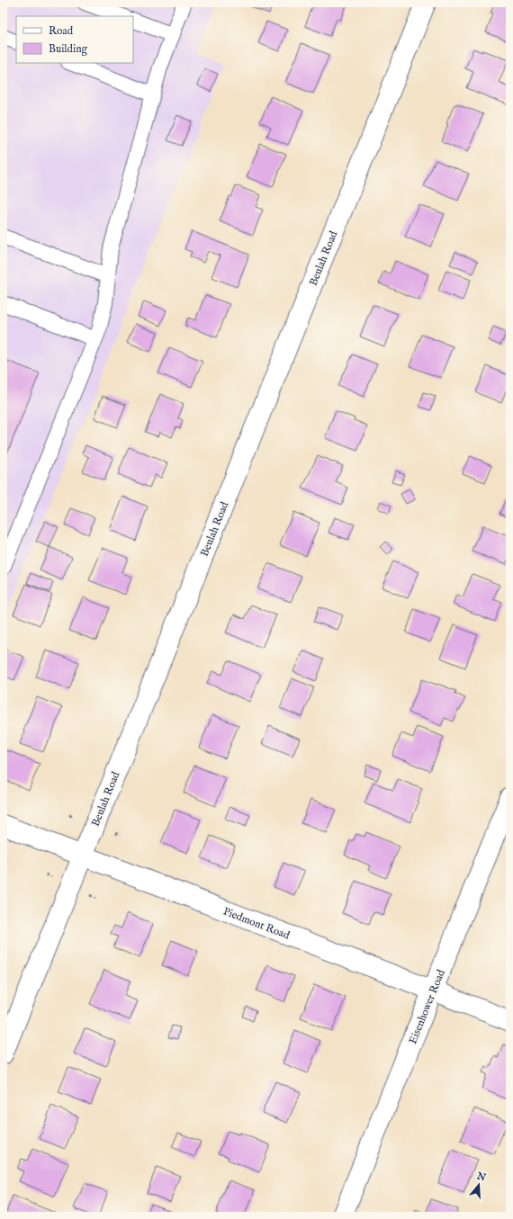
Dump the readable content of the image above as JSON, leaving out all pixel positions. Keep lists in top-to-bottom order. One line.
{"streets":{"street":["Beulah Road","Piedmont Road","Eisenhower Road"]},"crossings":[["Beulah Road","Piedmont Road"],["Piedmont Road","Eisenhower Road"]],"legend":["Road","Building"],"north":"top"}
